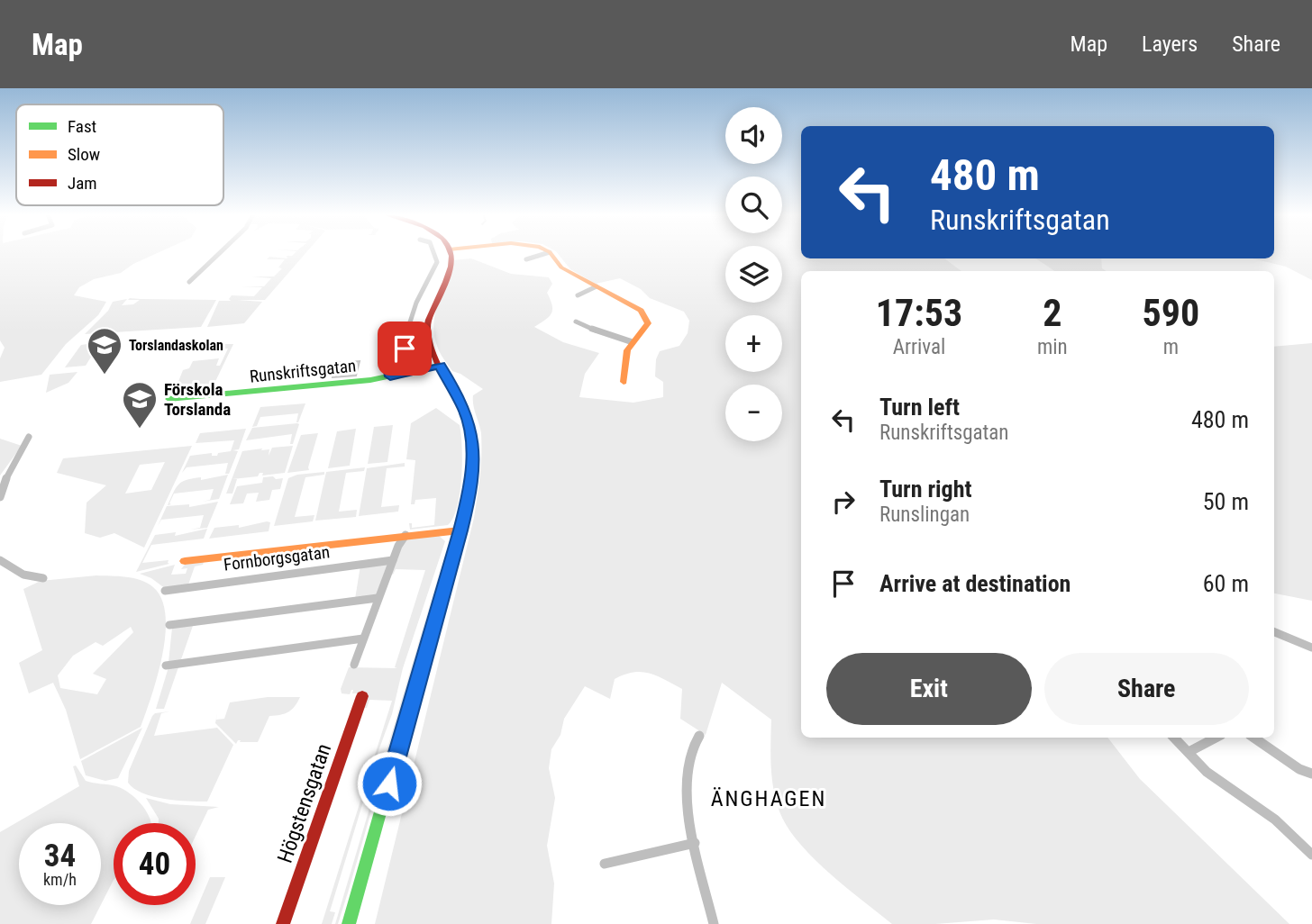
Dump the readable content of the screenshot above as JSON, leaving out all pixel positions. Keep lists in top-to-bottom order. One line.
{"streets":{"street":["Runskriftsgatan","Fornborgsgatan","Högstensgatan"]},"districts":["ÄNGHAGEN"],"places":{"school or university":["Torslandaskolan","Förskola Torslanda"]},"legend":["Fast","Slow","Jam"],"page":{"header":"Map","nav":["Map","Layers","Share"],"map_buttons":["+","−"],"turn":["480 m","Runskriftsgatan"],"eta":["17:53","Arrival","2","min","590","m"],"list":[{"name":"Turn left","note":"Runskriftsgatan","value":"480 m"},{"name":"Turn right","note":"Runslingan","value":"50 m"},{"name":"Arrive at destination","value":"60 m"}],"buttons":["Exit","Share"],"speed":"34 km/h","limit":"40"}}
